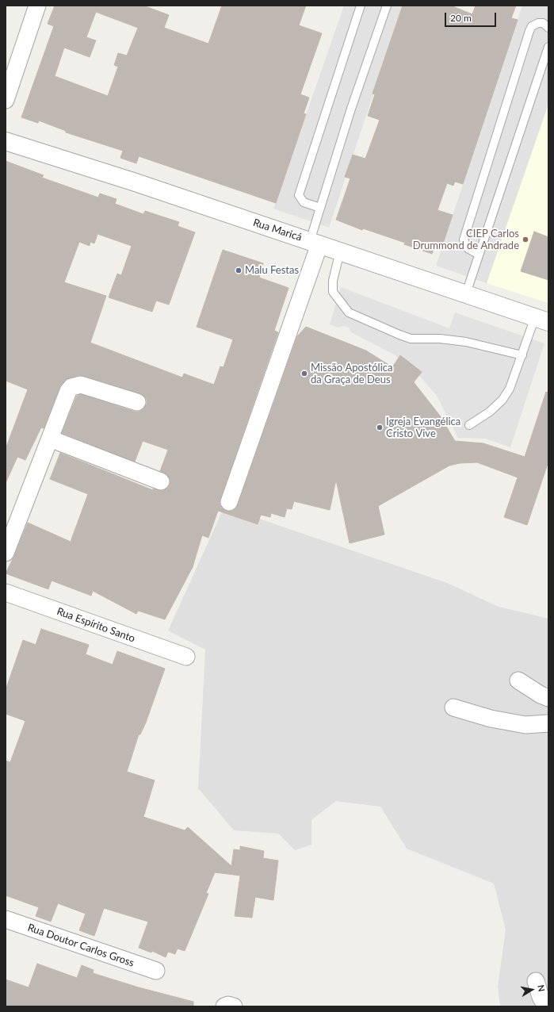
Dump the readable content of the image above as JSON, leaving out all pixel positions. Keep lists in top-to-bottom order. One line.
{"streets":{"street":["Rua Maricá","Rua Espírito Santo","Rua Doutor Carlos Gross"]},"places":["CIEP Carlos Drummond de Andrade","Malu Festas","Missão Apostólica da Graça de Deus","Igreja Evangélica Cristo Vive"],"scale_bar":"20 m","north":"right"}
